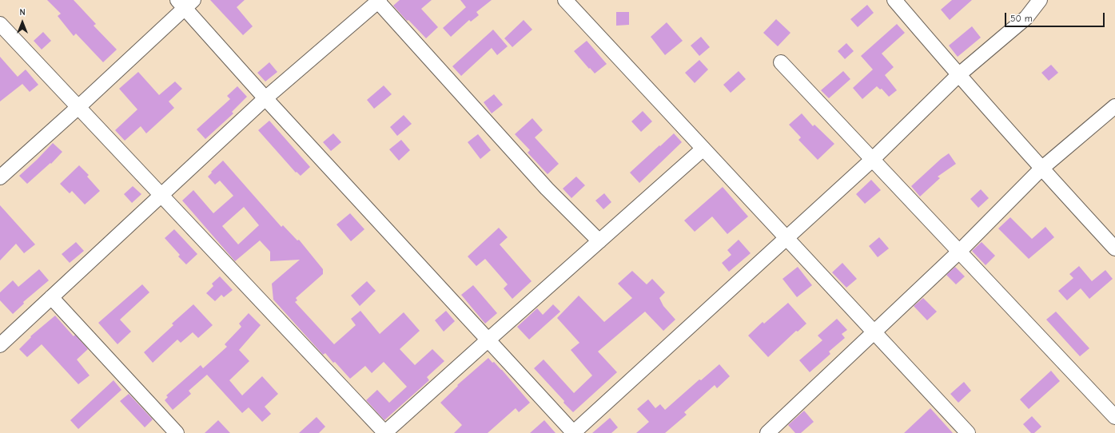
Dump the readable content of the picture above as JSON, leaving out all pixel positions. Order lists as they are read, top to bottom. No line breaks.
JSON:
{"scale_bar":"50 m","north":"top"}
